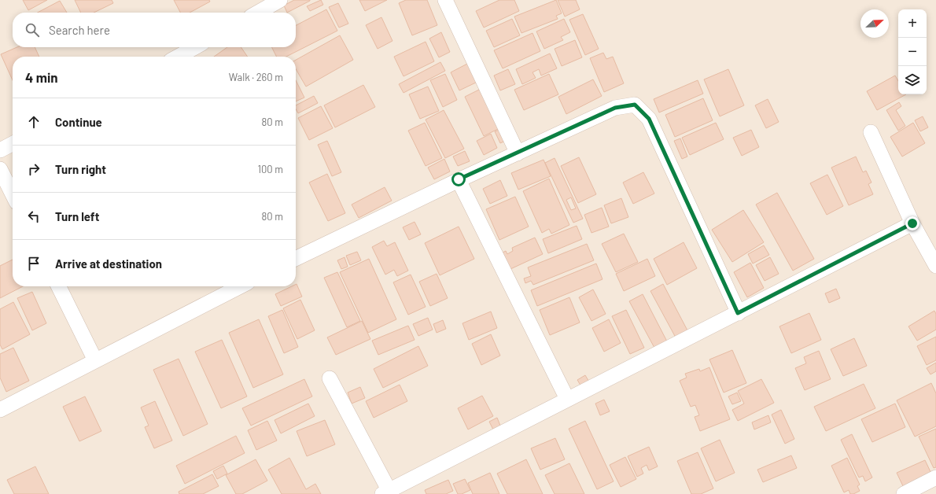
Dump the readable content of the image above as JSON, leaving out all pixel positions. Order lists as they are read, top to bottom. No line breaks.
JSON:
{"north":"top right","page":{"map_buttons":["+","−"],"search":"Search here","heading":["4 min","Walk · 260 m"],"list":[["Continue","80 m"],["Turn right","100 m"],["Turn left","80 m"],"Arrive at destination"]}}
